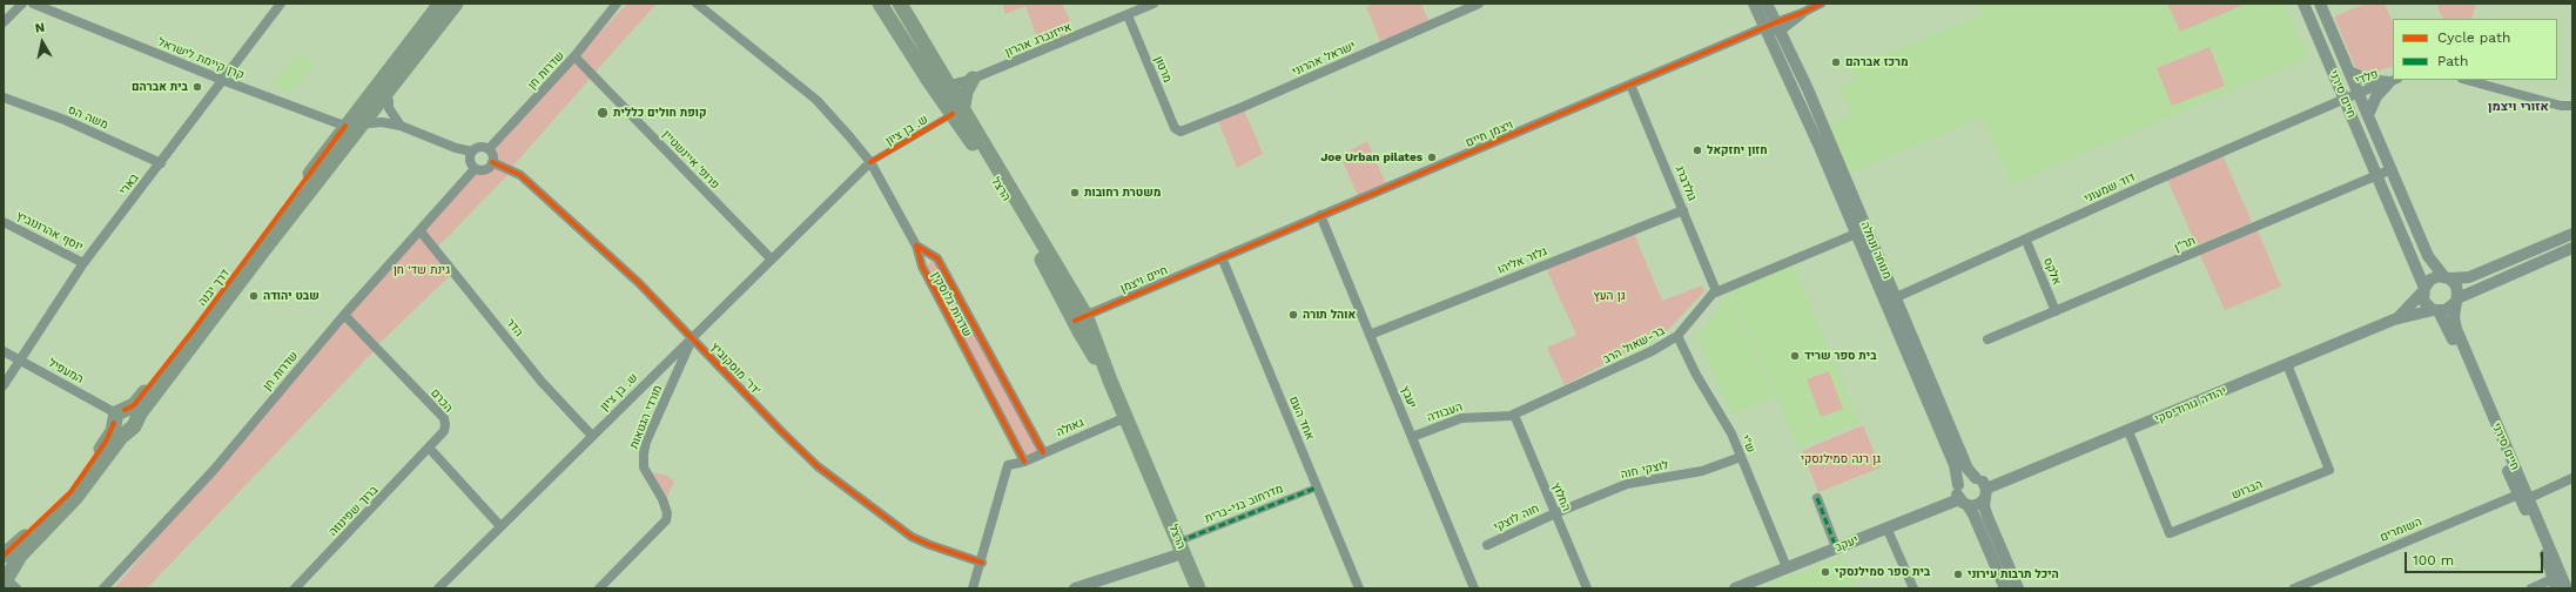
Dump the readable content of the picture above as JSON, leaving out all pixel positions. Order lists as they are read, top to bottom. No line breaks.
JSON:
{"streets":{"main road":["הרצל","דרך יבנה"],"street":["אייזנברג אהרון","קרן קיימת לישראל","ישראל אהרוני","מרטון","שדרות חן","פלדי","חיים סירני","משה הס","ש. בן ציון","ויצמן חיים","פרופ׳ איינשטיין","גולדברג","בארי","דוד שמעוני","יוסף אהרונוביץ","תר\"ן","מנוחה ונחלה","גלזר אליהו","אלקס","חיים ויצמן","שדרות גלוסקין","הדר","בר-שאול הרב","דר' מוסקוביץ'","המעפיל","יעבץ","הכרם","יהודה גורודיסקי","העבודה","מורדי הגטאות","אחד העם","גאולה","ש\"י","לוצקי חוה","הברוש","החלוץ","מדרחוב בני-ברית","ברוך שפינוזה","חוה לוצקי","השומרים","יעקב"]},"crossings":[["אייזנברג אהרון","מרטון"],["אייזנברג אהרון","הרצל"],["קרן קיימת לישראל","בארי"],["קרן קיימת לישראל","דרך יבנה"],["ישראל אהרוני","מרטון"],["שדרות חן","פרופ׳ איינשטיין"],["שדרות חן","הדר"],["שדרות חן","דר' מוסקוביץ'"],["שדרות חן","הכרם"],["פלדי","חיים סירני"],["פלדי","דוד שמעוני"],["חיים סירני","דוד שמעוני"],["חיים סירני","תר\"ן"],["חיים סירני","יהודה גורודיסקי"],["חיים סירני","השומרים"],["משה הס","בארי"],["ש. בן ציון","פרופ׳ איינשטיין"],["ש. בן ציון","הרצל"],["ש. בן ציון","שדרות גלוסקין"],["ש. בן ציון","הדר"],["ש. בן ציון","דר' מוסקוביץ'"],["ש. בן ציון","מורדי הגטאות"],["ויצמן חיים","גולדברג"],["ויצמן חיים","מנוחה ונחלה"],["ויצמן חיים","חיים ויצמן"],["ויצמן חיים","יעבץ"],["ויצמן חיים","אחד העם"],["גולדברג","גלזר אליהו"],["גולדברג","בר-שאול הרב"],["בארי","יוסף אהרונוביץ"],["בארי","המעפיל"],["דוד שמעוני","מנוחה ונחלה"],["דוד שמעוני","אלקס"],["הרצל","חיים ויצמן"],["הרצל","גאולה"],["הרצל","מדרחוב בני-ברית"],["תר\"ן","אלקס"],["מנוחה ונחלה","בר-שאול הרב"],["מנוחה ונחלה","יהודה גורודיסקי"],["מנוחה ונחלה","יעקב"],["גלזר אליהו","יעבץ"],["חיים ויצמן","אחד העם"],["דרך יבנה","המעפיל"],["שדרות גלוסקין","גאולה"],["בר-שאול הרב","העבודה"],["בר-שאול הרב","ש\"י"],["בר-שאול הרב","החלוץ"],["דר' מוסקוביץ'","מורדי הגטאות"],["יעבץ","העבודה"],["הכרם","ברוך שפינוזה"],["יהודה גורודיסקי","הברוש"],["יהודה גורודיסקי","יעקב"],["העבודה","החלוץ"],["אחד העם","מדרחוב בני-ברית"],["ש\"י","לוצקי חוה"],["ש\"י","יעקב"],["לוצקי חוה","החלוץ"],["לוצקי חוה","חוה לוצקי"],["החלוץ","חוה לוצקי"]],"districts":["אזורי ויצמן"],"parks":["גינת שד' חן","גן העץ","גן רנה סמילנסקי"],"places":["מרכז אברהם","בית אברהם","קופת חולים כללית","חזון יחזקאל","Joe Urban pilates","משטרת רחובות","שבט יהודה","אוהל תורה","בית ספר שריד","בית ספר סמילנסקי","היכל תרבות עירוני"],"legend":["Cycle path","Path"],"scale_bar":"100 m","north":"top"}
